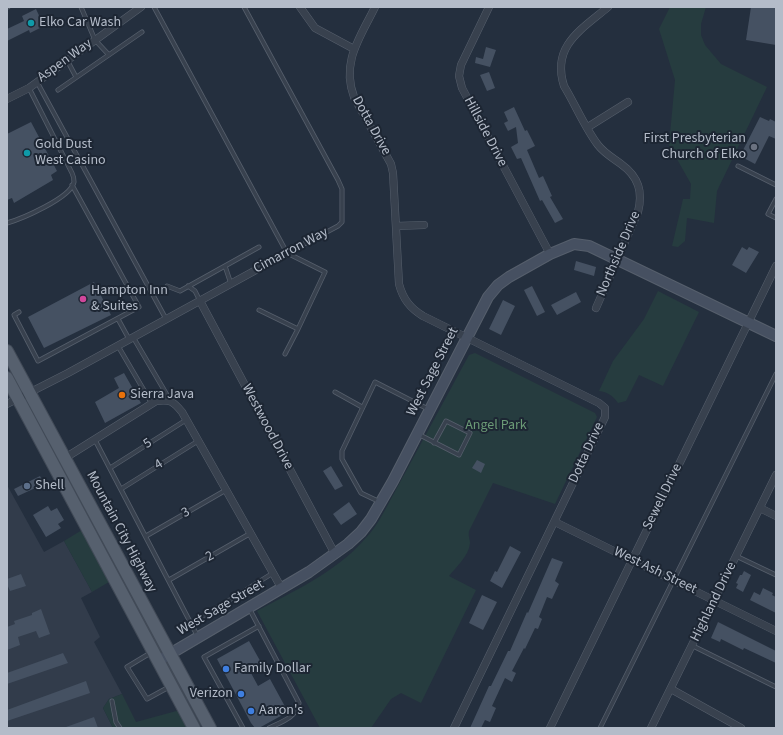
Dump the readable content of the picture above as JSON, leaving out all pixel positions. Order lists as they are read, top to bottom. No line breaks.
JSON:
{"streets":{"main road":["Mountain City Highway"],"street":["Aspen Way","Dotta Drive","Hillside Drive","Cimarron Way","Northside Drive","West Sage Street","Westwood Drive","Sewell Drive","West Ash Street","Highland Drive"],"lane":["5","4","3","2"]},"crossings":[["Dotta Drive","West Sage Street"],["Dotta Drive","West Ash Street"],["Hillside Drive","West Sage Street"],["Cimarron Way","Westwood Drive"],["Cimarron Way","Mountain City Highway"],["Northside Drive","West Sage Street"],["West Sage Street","Westwood Drive"],["West Sage Street","Sewell Drive"],["West Sage Street","Mountain City Highway"],["Sewell Drive","West Ash Street"],["West Ash Street","Highland Drive"]],"parks":["Angel Park"],"places":["Elko Car Wash","First Presbyterian Church of Elko","Gold Dust West Casino","Hampton Inn & Suites","Sierra Java","Shell","Family Dollar","Verizon","Aaron's"]}
